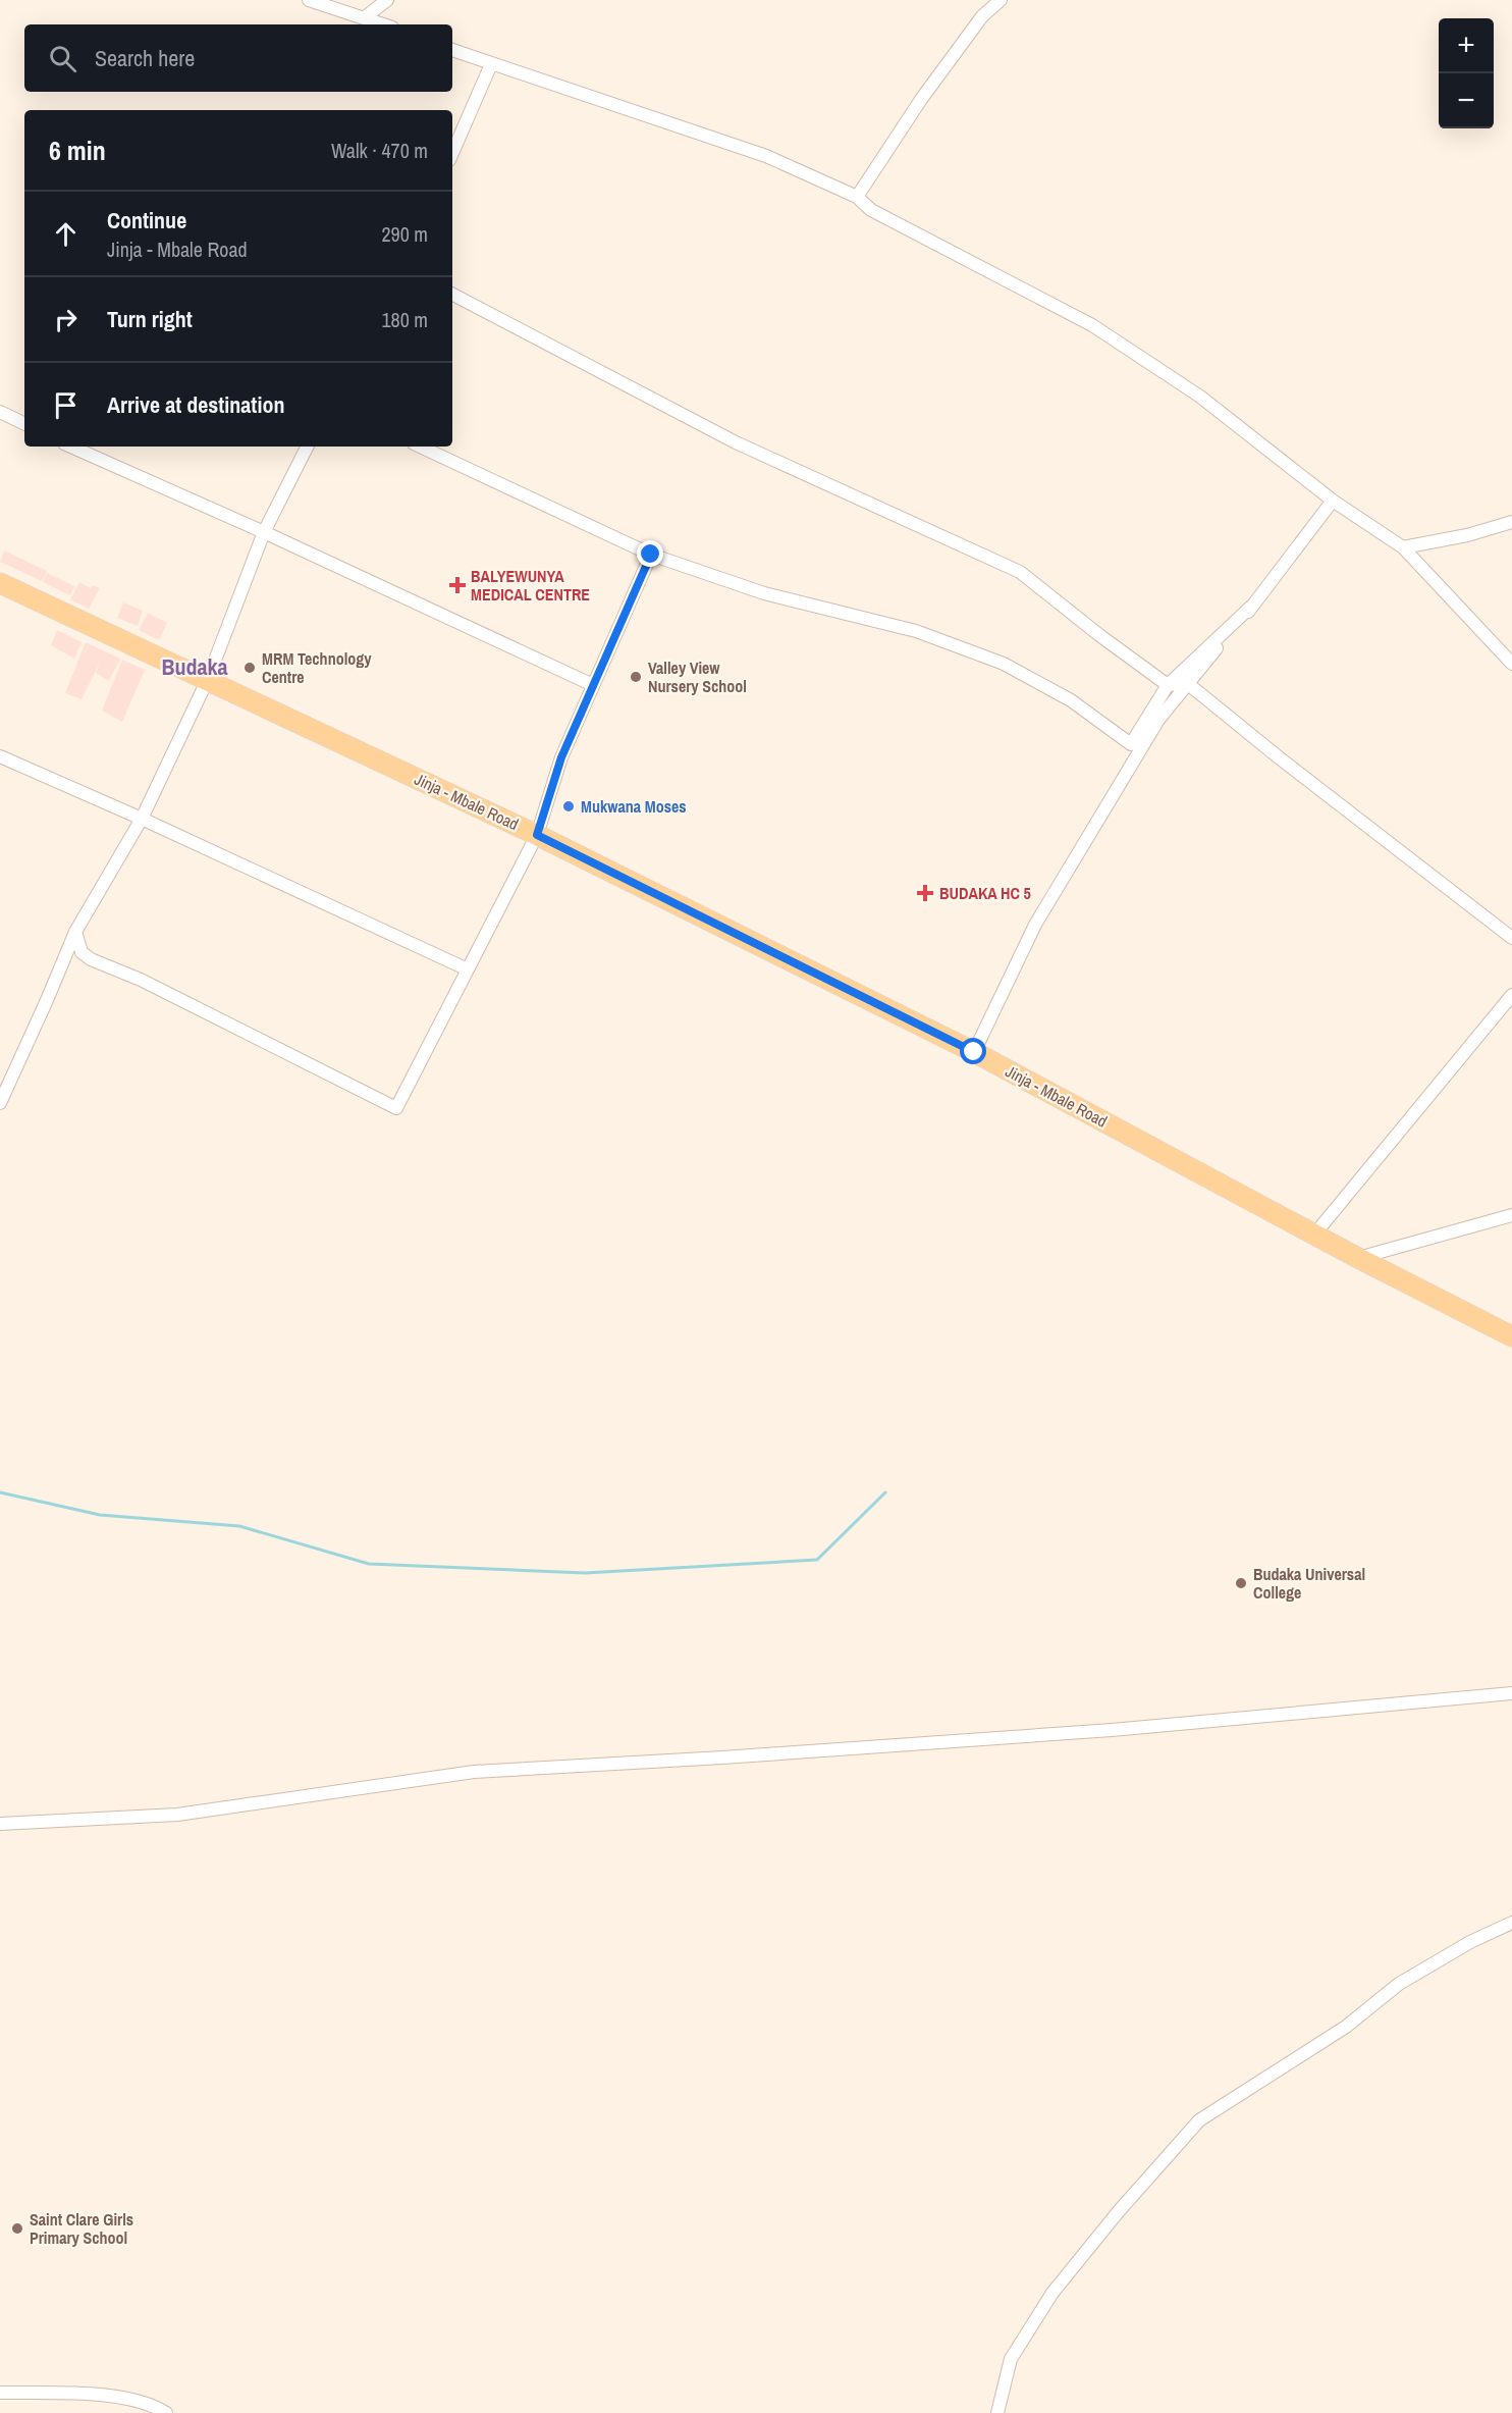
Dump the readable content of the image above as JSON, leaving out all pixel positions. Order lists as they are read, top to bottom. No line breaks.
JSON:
{"streets":{"main road":["Jinja - Mbale Road"]},"districts":["Budaka"],"places":{"health":["BALYEWUNYA MEDICAL CENTRE","BUDAKA HC 5"],"other":["MRM Technology Centre","Valley View Nursery School","Mukwana Moses","Budaka Universal College","Saint Clare Girls Primary School"]},"page":{"map_buttons":["+","−"],"search":"Search here","heading":["6 min","Walk · 470 m"],"list":[["Continue","Jinja - Mbale Road","290 m"],["Turn right","180 m"],"Arrive at destination"]}}
